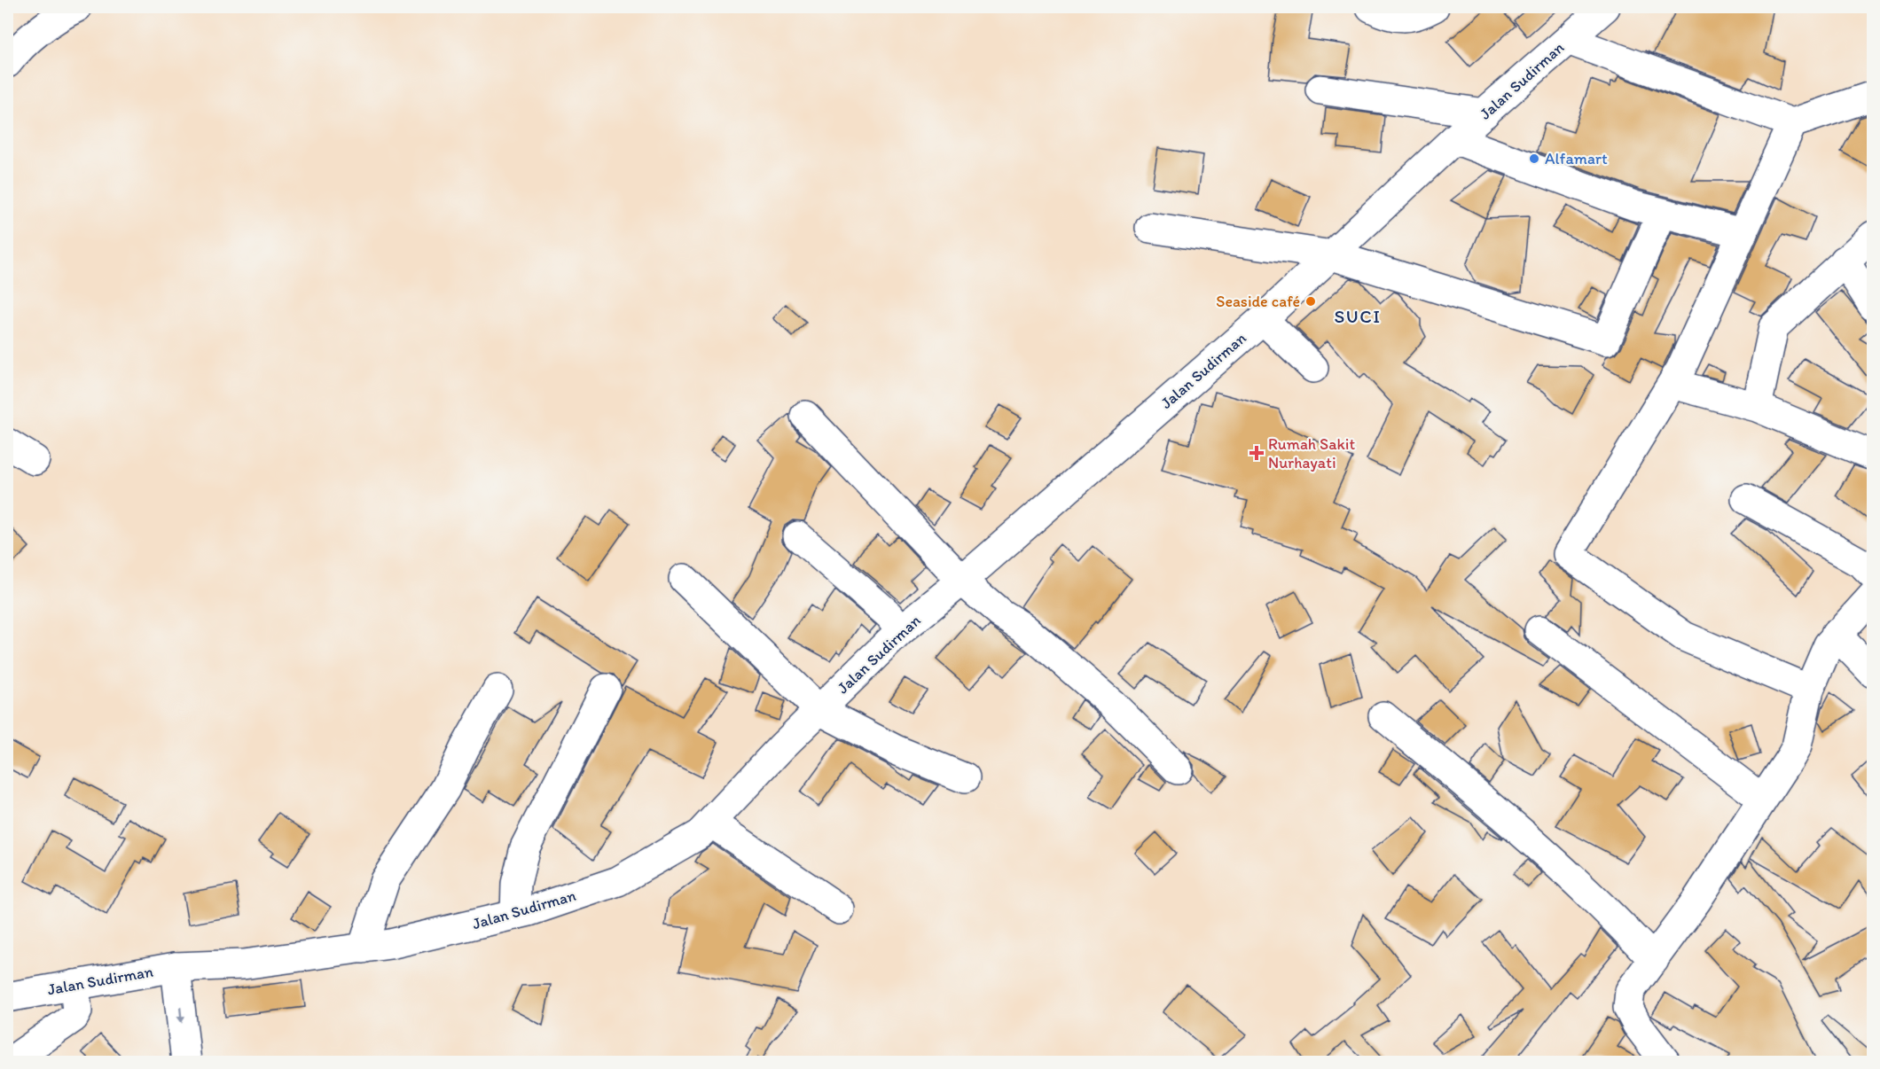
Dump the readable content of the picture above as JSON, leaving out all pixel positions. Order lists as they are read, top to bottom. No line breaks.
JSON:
{"streets":{"street":["Jalan Sudirman"]},"districts":["SUCI"],"places":{"other":["Alfamart","Seaside café"],"health":["Rumah Sakit Nurhayati"]}}
